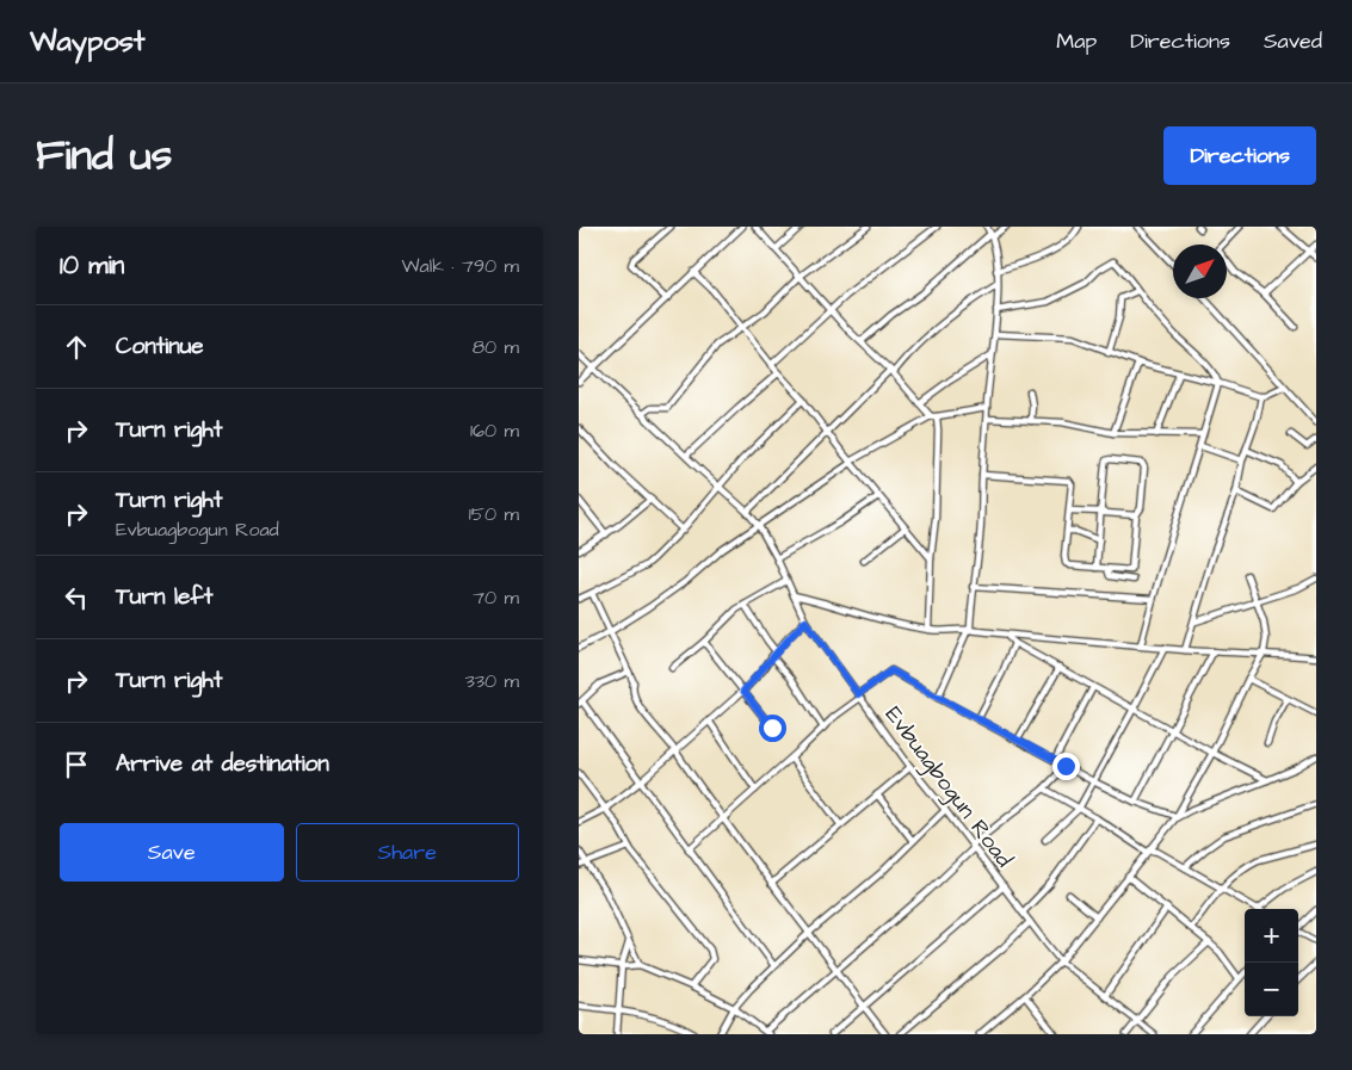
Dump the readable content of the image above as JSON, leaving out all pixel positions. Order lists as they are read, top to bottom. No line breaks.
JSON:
{"streets":{"street":["Evbuagbogun Road"]},"north":"top right","page":{"header":"Waypost","nav":["Map","Directions","Saved"],"title":"Find us","buttons":["Directions",["Save","Share"]],"heading":["10 min","Walk · 790 m"],"list":[["Continue","80 m"],["Turn right","160 m"],["Turn right","Evbuagbogun Road","150 m"],["Turn left","70 m"],["Turn right","330 m"],"Arrive at destination"],"map_buttons":["+","−"]}}
